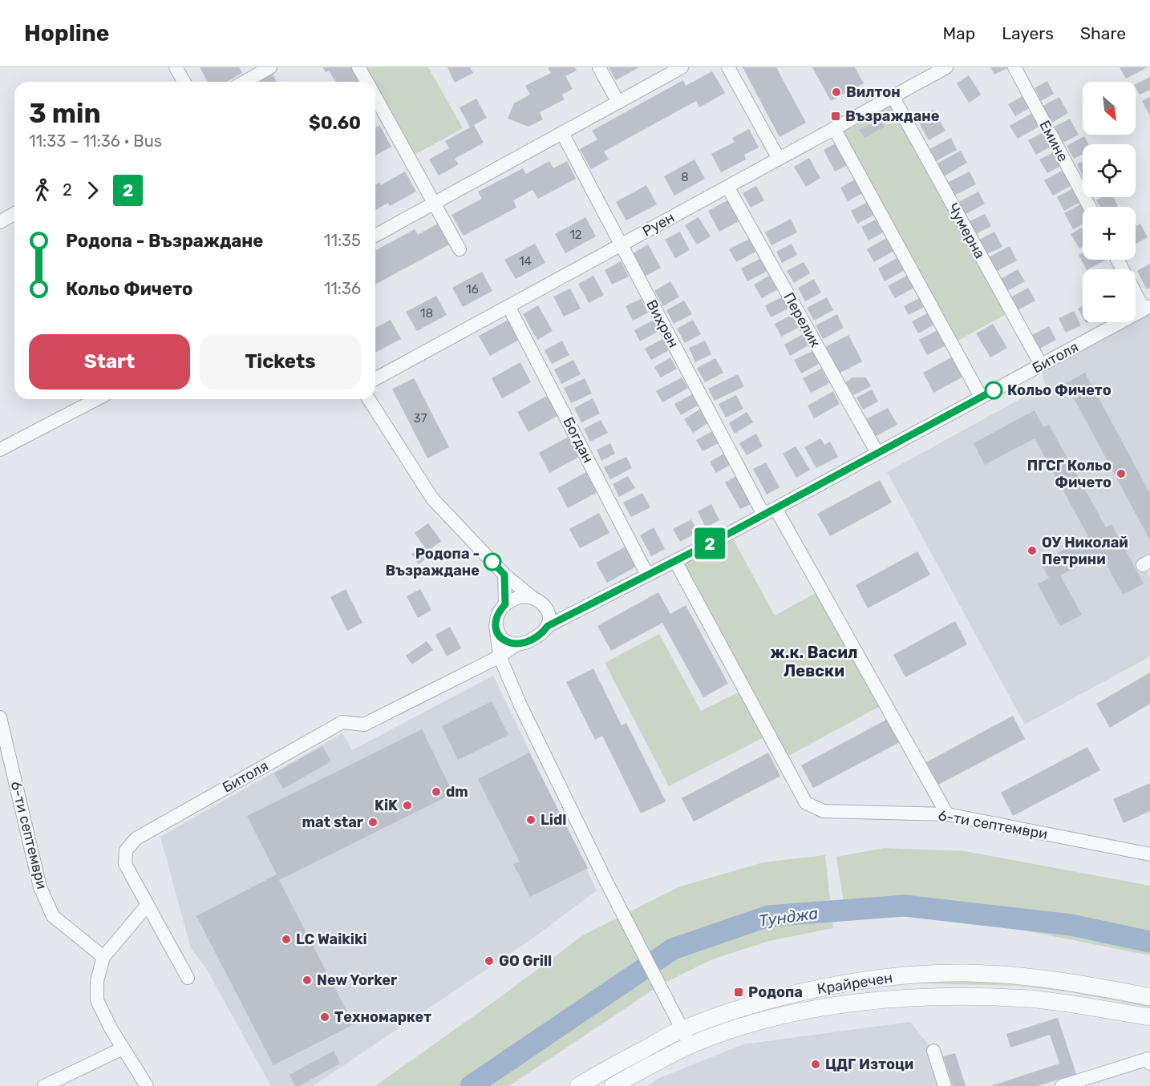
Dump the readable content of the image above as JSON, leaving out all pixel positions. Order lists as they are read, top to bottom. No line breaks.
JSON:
{"streets":{"street":["Емине","Руен","Чумерна","Перелик","Вихрен","Битоля","Богдан","6-ти септември","Крайречен"]},"crossings":[["Руен","Чумерна"],["Руен","Перелик"],["Руен","Вихрен"],["Руен","Богдан"],["Чумерна","Битоля"],["Перелик","Битоля"],["Вихрен","Битоля"],["Вихрен","6-ти септември"],["Битоля","Богдан"],["Битоля","6-ти септември"]],"districts":["ж.к. Васил Левски"],"water":["Тунджа"],"places":{"other":["Вилтон","Кольо Фичето","ПГСГ Кольо Фичето","ОУ Николай Петрини","Родопа - Възраждане","dm","KiK","Lidl","mat star","LC Waikiki","GO Grill","New Yorker","Техномаркет","ЦДГ Изтоци"],"transit":["Възраждане","Родопа"]},"lines":["bus line 2"],"house_numbers":["8","12","14","16","18","37"],"north":"bottom right","page":{"header":"Hopline","nav":["Map","Layers","Share"],"on_map":"2","map_buttons":["+","−"],"heading":["3 min","11:33 – 11:36 · Bus","$0.60"],"legs":["2","2"],"list":[{"name":"Родопа - Възраждане","value":"11:35"},{"name":"Кольо Фичето","value":"11:36"}],"buttons":["Start","Tickets"]}}
